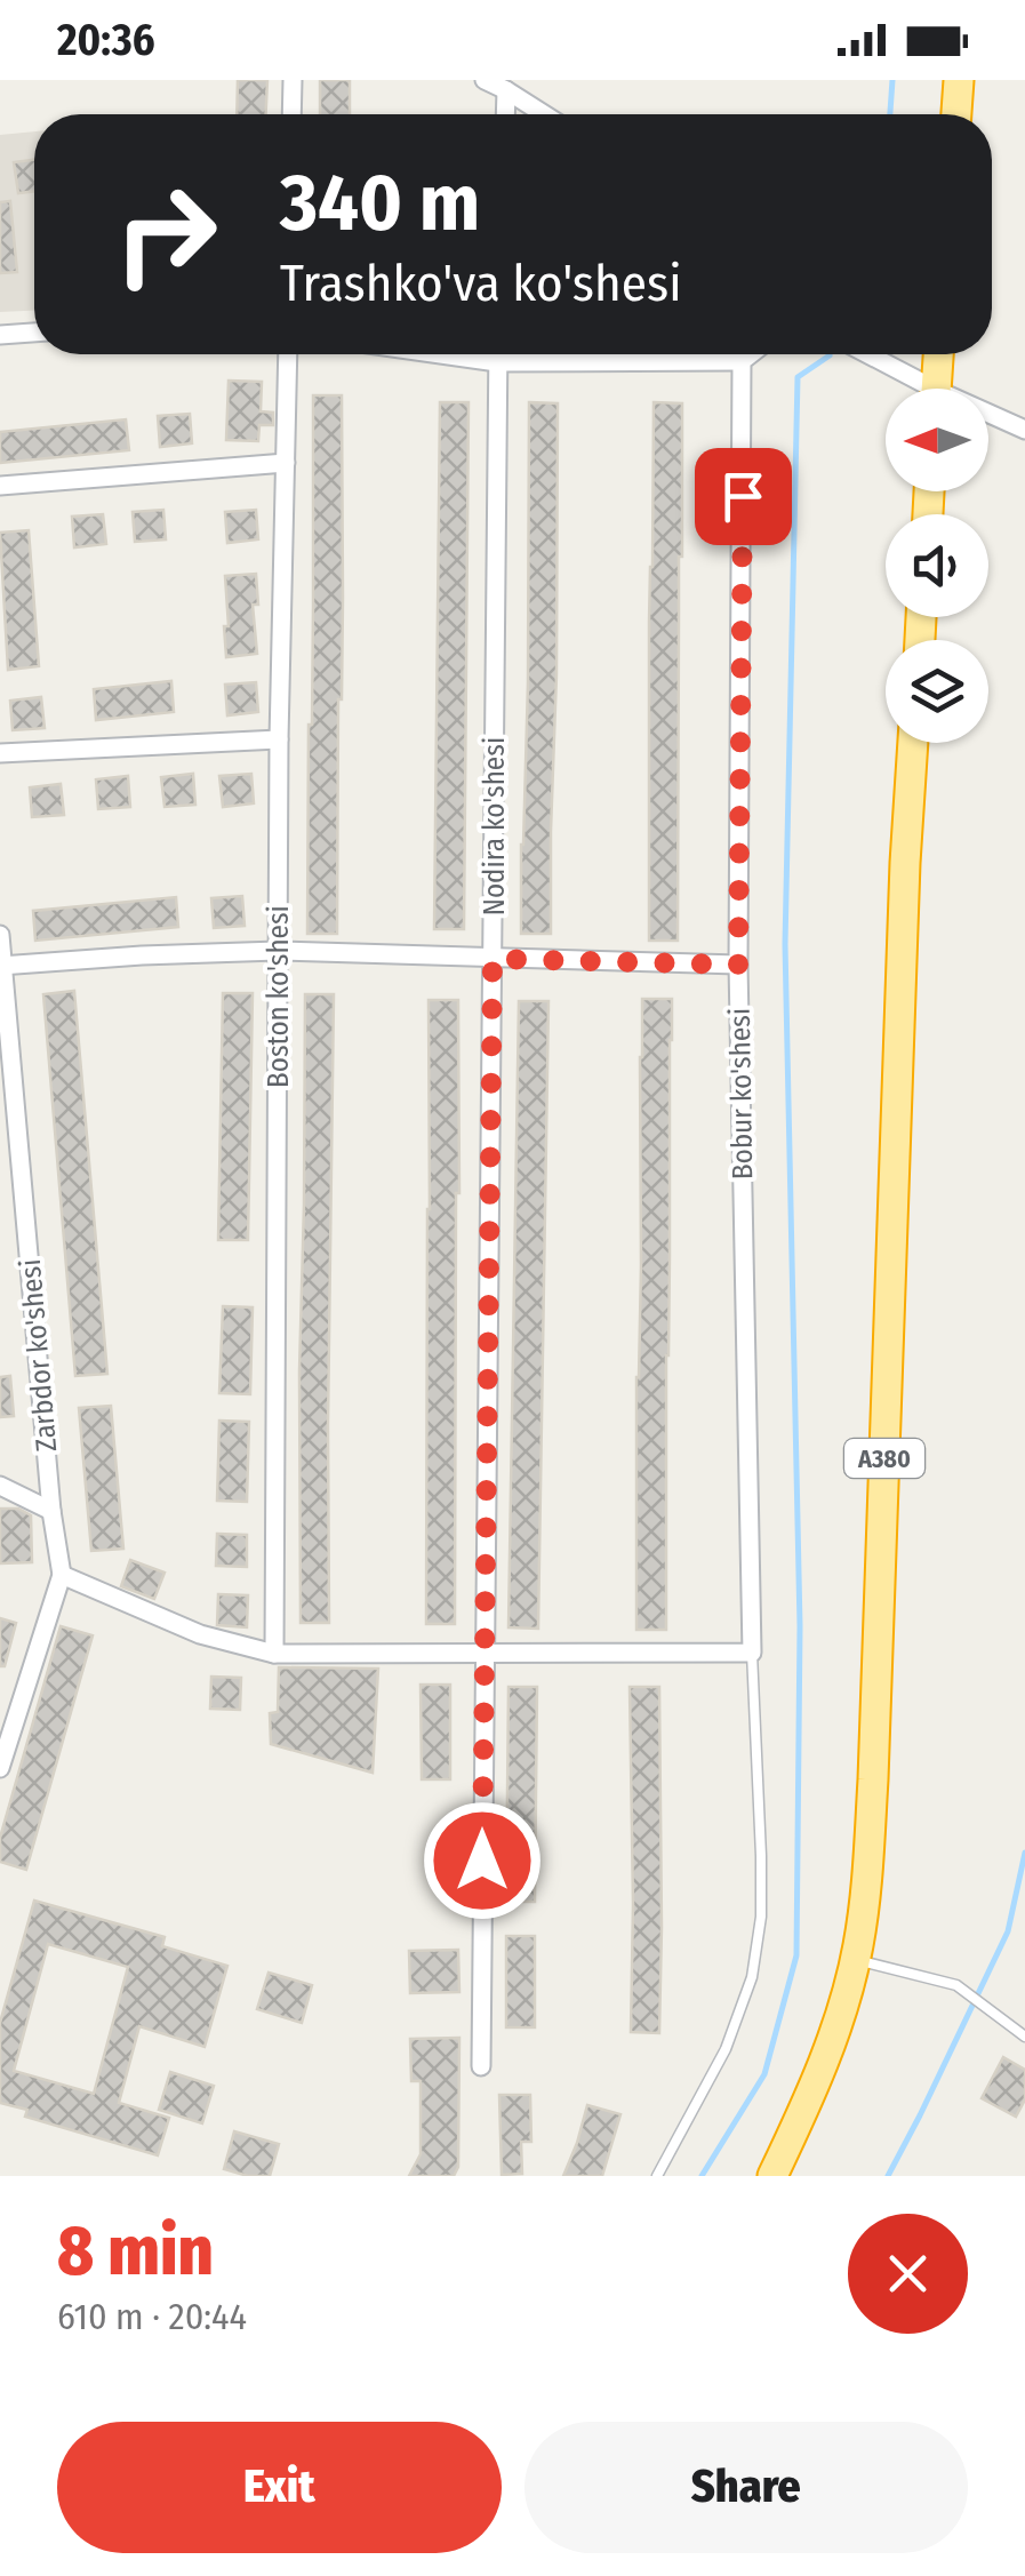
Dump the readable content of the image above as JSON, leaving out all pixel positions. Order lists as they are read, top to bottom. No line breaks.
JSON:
{"streets":{"highway":["A380"],"street":["Nodira ko'shesi","Boston ko'shesi","Bobur ko'shesi","Zarbdor ko'shesi"]},"north":"left","page":{"status":"20:36","turn":["340 m","Trashko'va ko'shesi"],"heading":["8 min","610 m · 20:44"],"buttons":["Exit","Share"]}}
